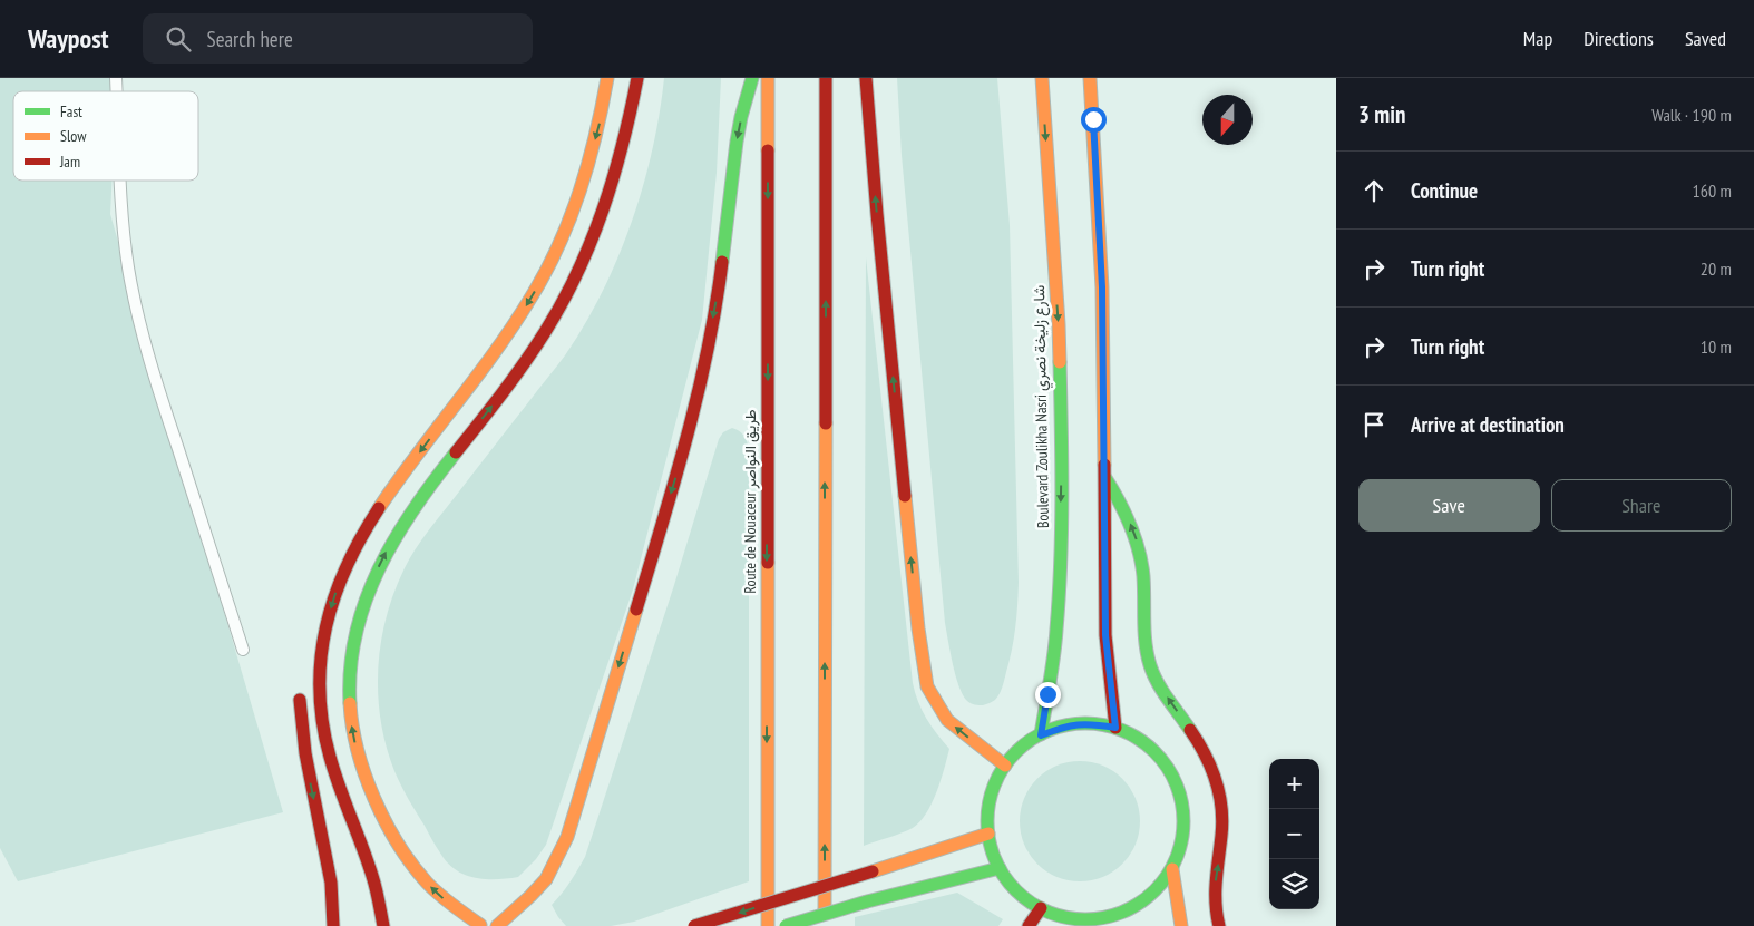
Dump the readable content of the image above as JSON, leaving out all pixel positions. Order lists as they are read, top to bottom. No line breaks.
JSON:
{"streets":{"main road":["Boulevard Zoulikha Nasri شارع زليخة نصري","Route de Nouaceur طريق النواصر"]},"legend":["Fast","Slow","Jam"],"north":"bottom","page":{"header":"Waypost","search":"Search here","nav":["Map","Directions","Saved"],"heading":["3 min","Walk · 190 m"],"list":[["Continue","160 m"],["Turn right","20 m"],["Turn right","10 m"],"Arrive at destination"],"buttons":["Save","Share"],"map_buttons":["+","−"]}}
